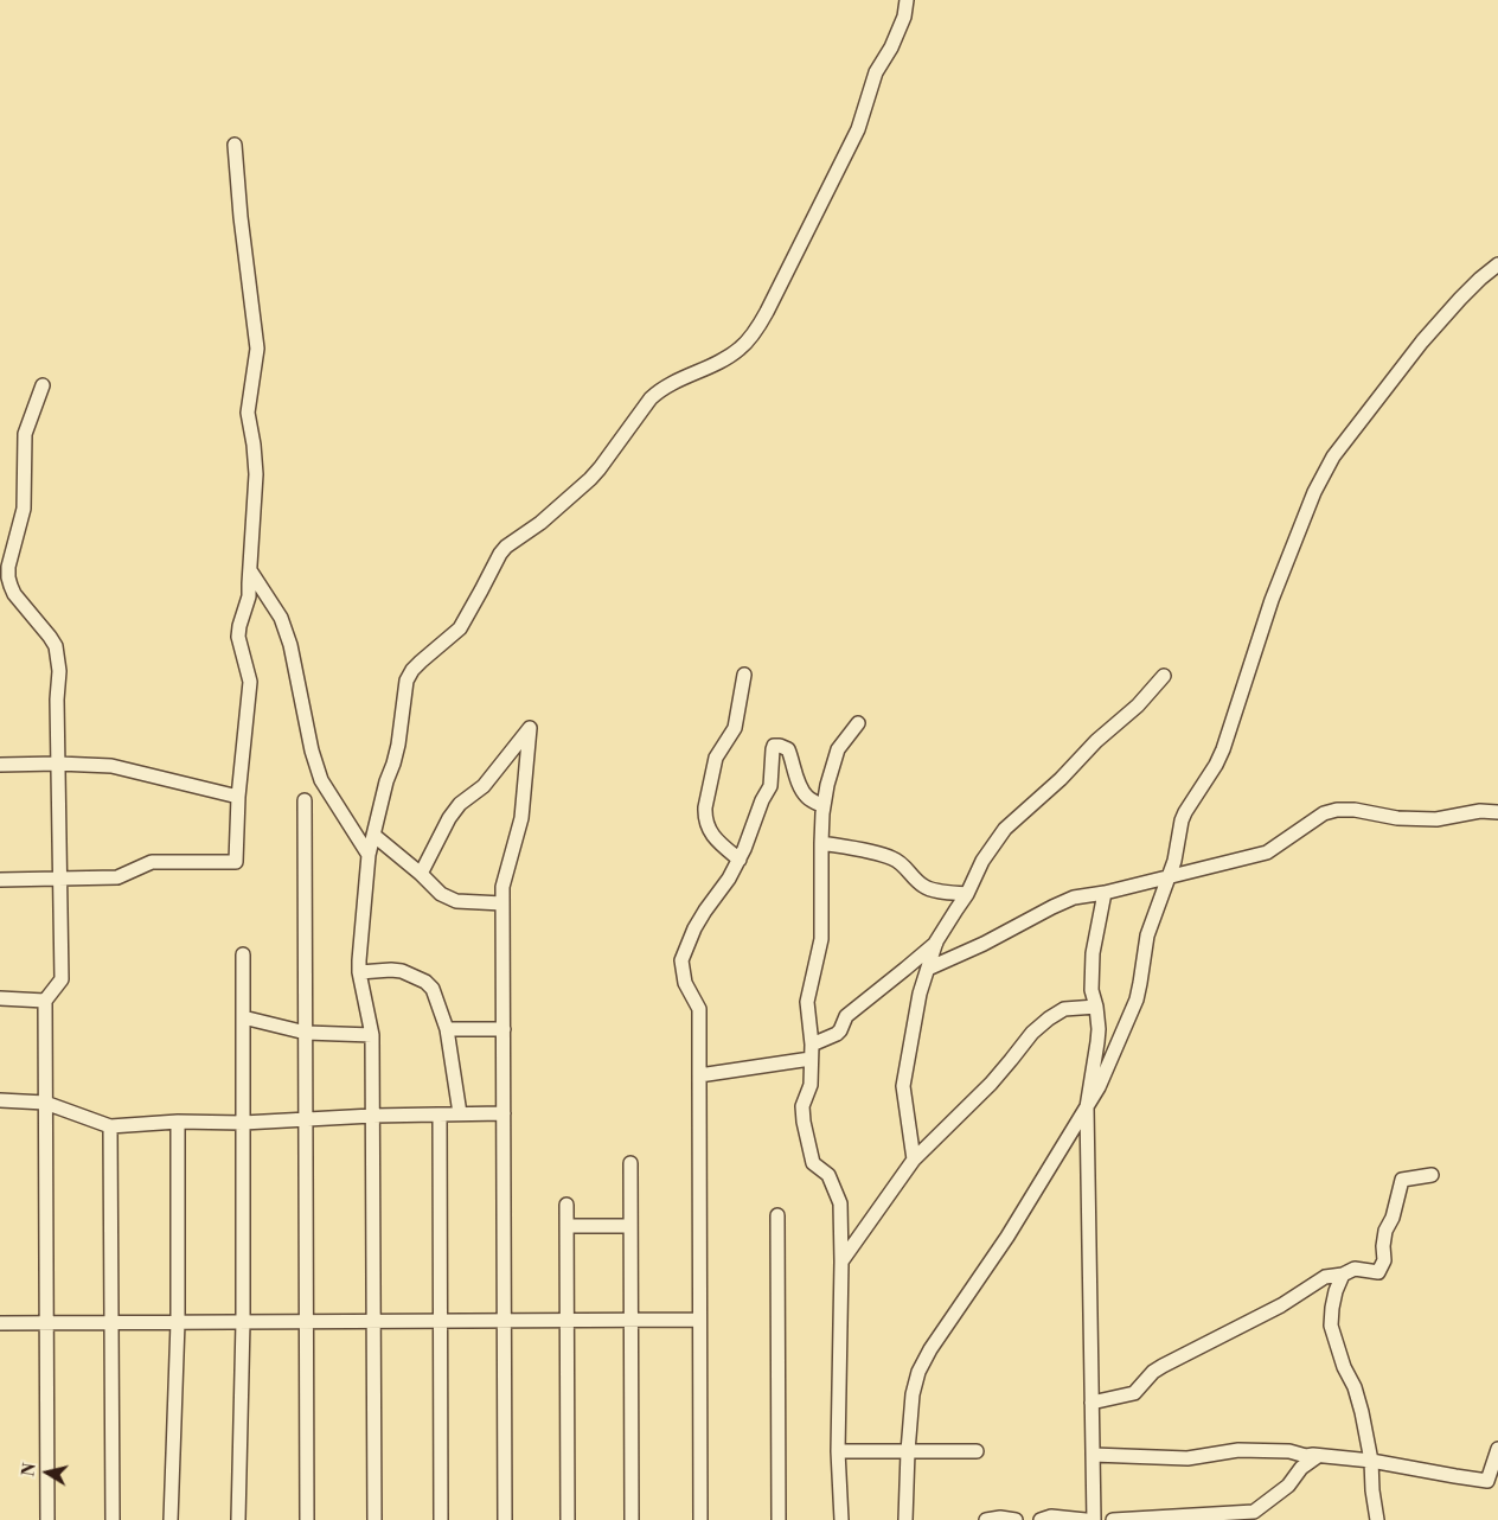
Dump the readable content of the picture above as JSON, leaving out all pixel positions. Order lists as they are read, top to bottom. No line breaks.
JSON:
{"north":"left"}
